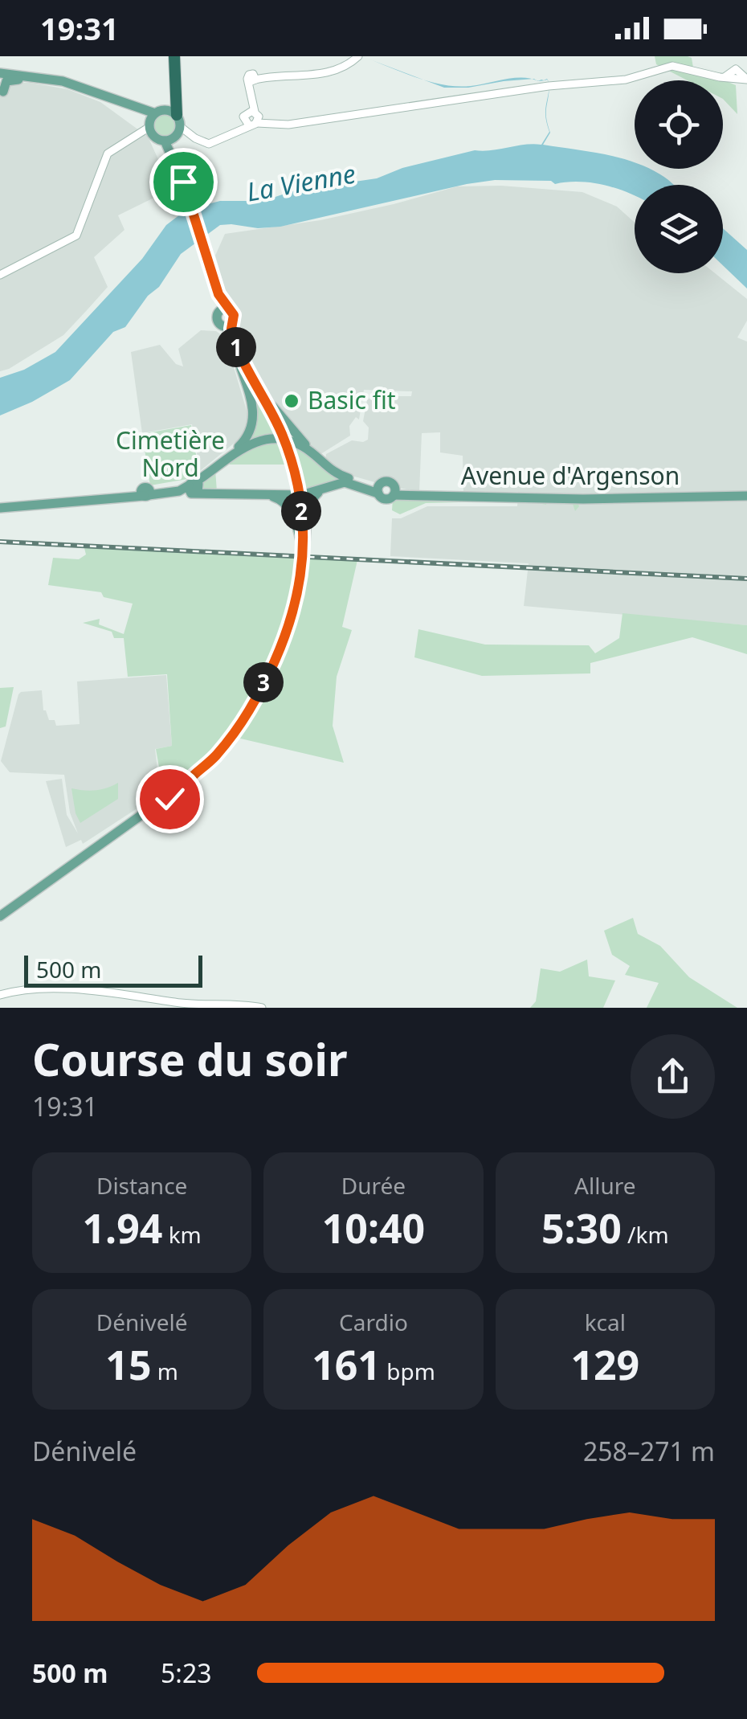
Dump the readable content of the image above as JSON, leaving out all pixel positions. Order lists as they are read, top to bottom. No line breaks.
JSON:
{"streets":{"main road":["Avenue d'Argenson"]},"water":["La Vienne"],"parks":["Cimetière Nord"],"places":["Basic fit"],"scale_bar":"500 m","page":{"status":"19:31","pins":["1","2","3"],"scale":"500 m","heading":["Course du soir","19:31"],"stats":[["Distance","1.94 km"],["Durée","10:40"],["Allure","5:30 /km"],["Dénivelé","15 m"],["Cardio","161 bpm"],["kcal","129"]],"chart":["Dénivelé","258–271 m"],"list":[{"name":"500 m","note":"5:23"}]}}
